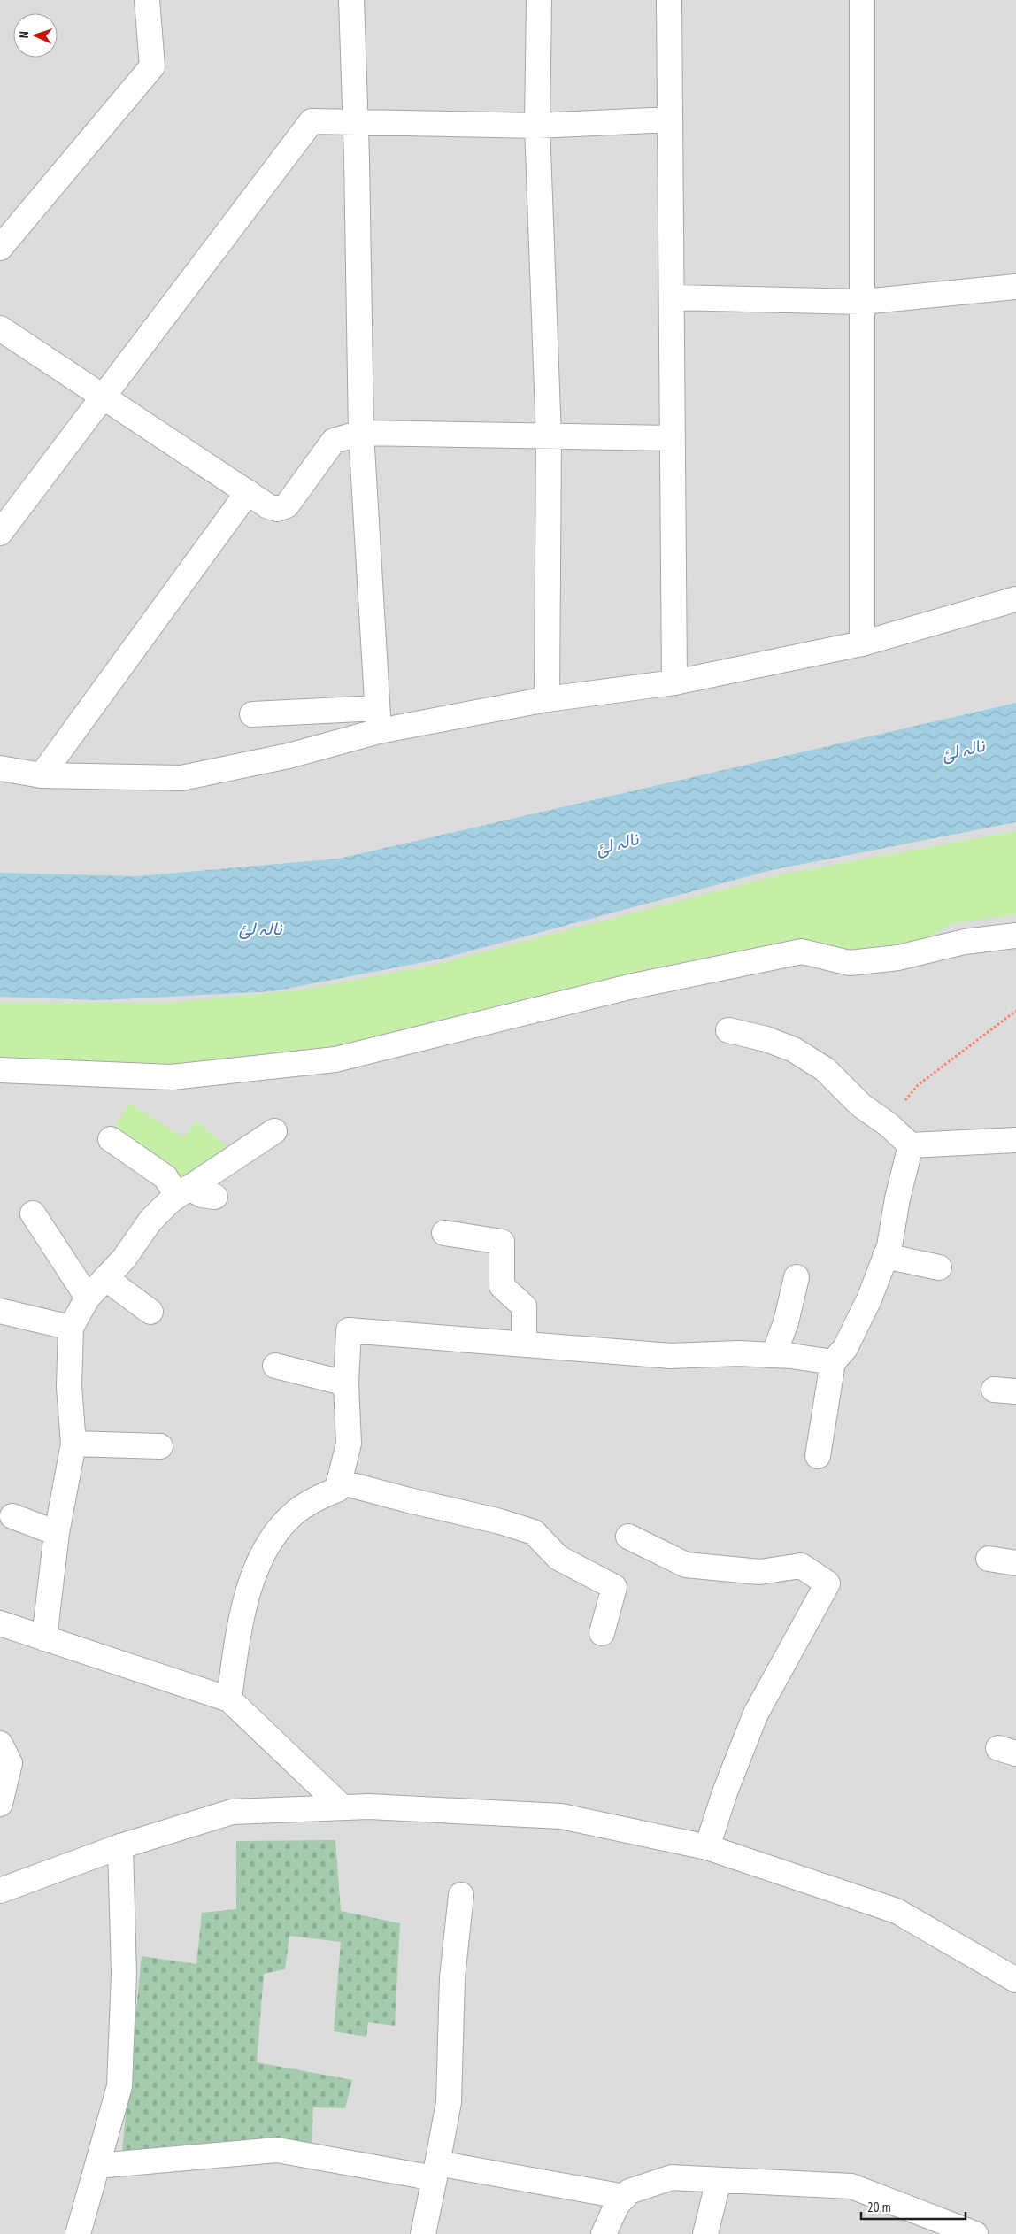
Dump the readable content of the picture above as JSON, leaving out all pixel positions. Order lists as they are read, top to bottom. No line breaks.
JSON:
{"water":["نالہ لئ"],"scale_bar":"20 m","north":"left"}
